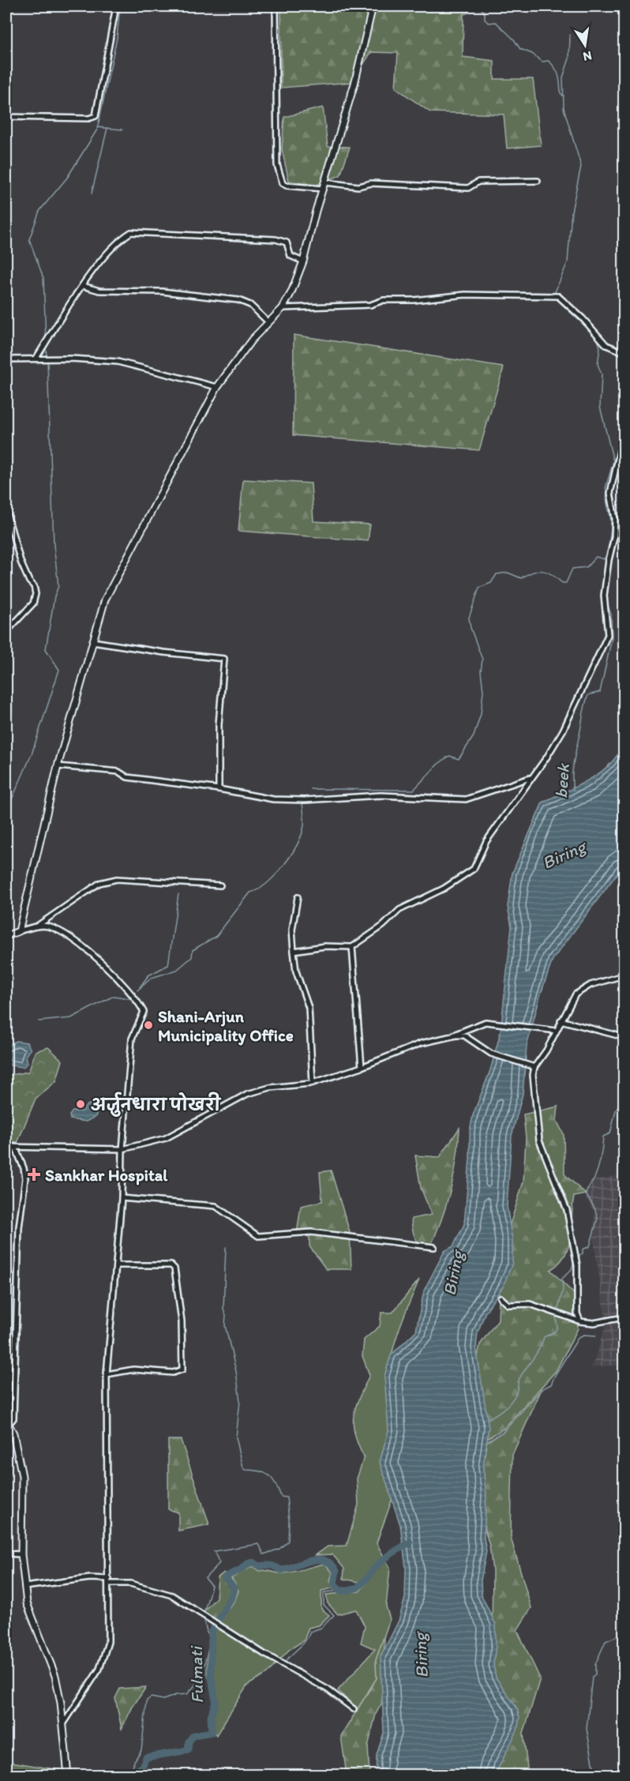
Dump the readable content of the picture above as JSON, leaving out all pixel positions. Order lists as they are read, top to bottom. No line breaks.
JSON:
{"water":["beek","Biring","Fulmati"],"places":{"other":["Shani-Arjun Municipality Office","अर्जुनधारा पोखरी"],"health":["Sankhar Hospital"]},"north":"bottom"}
